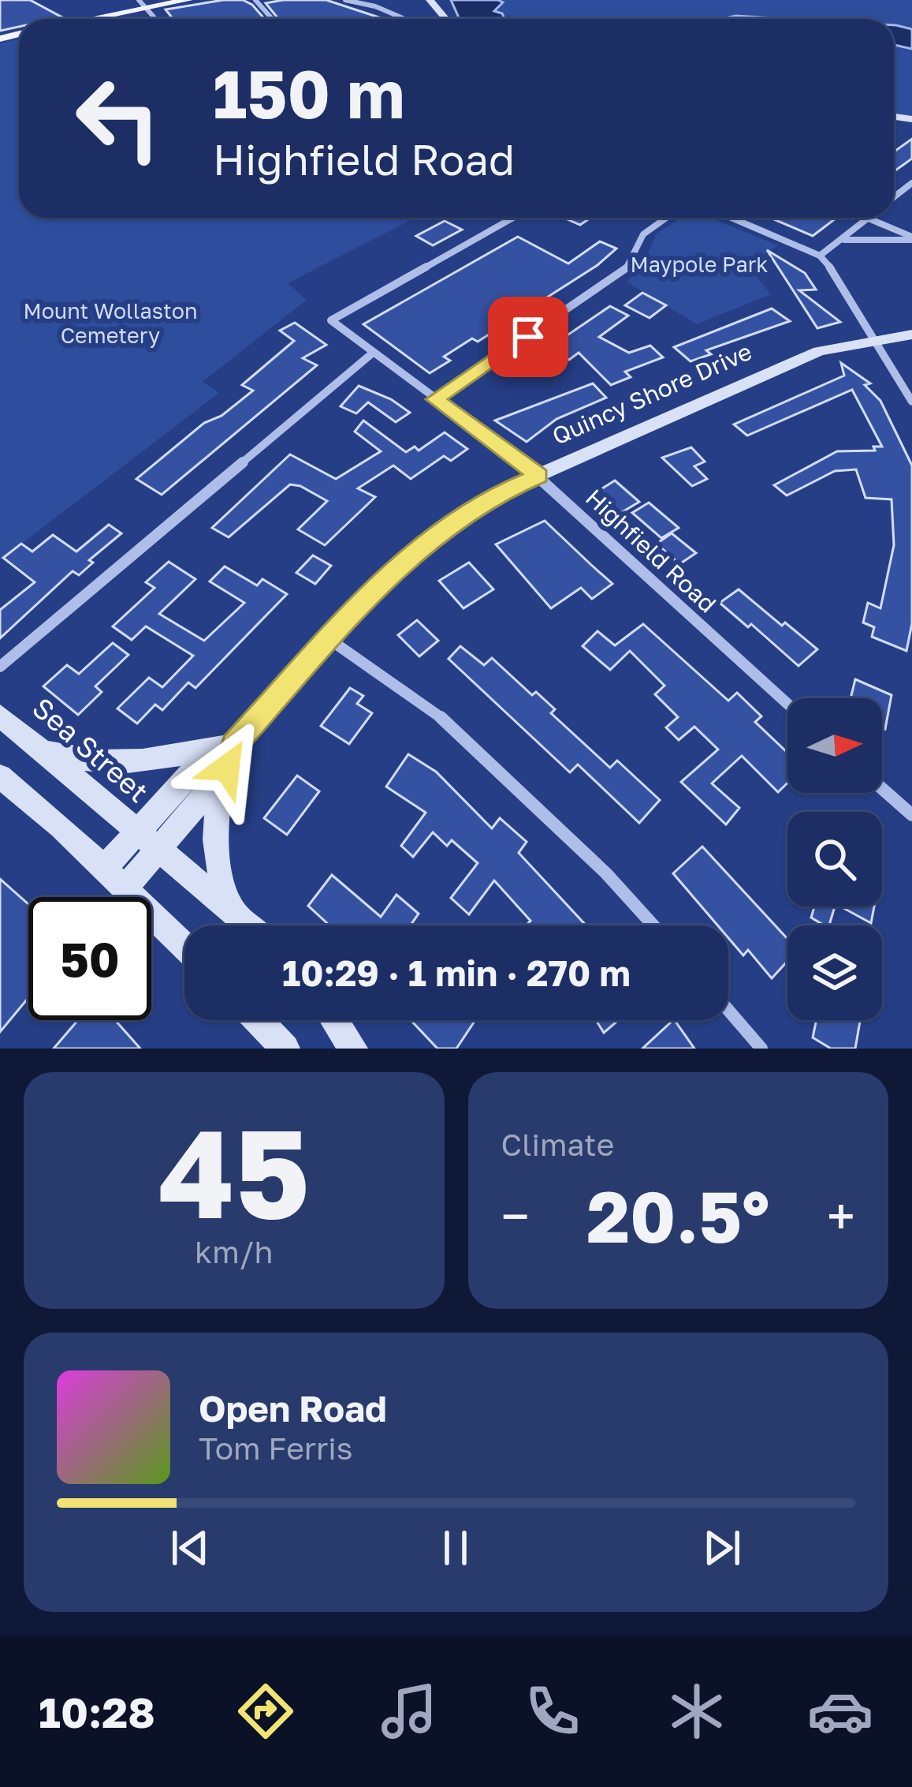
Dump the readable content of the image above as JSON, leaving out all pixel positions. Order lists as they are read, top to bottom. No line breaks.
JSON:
{"streets":{"main road":["Quincy Shore Drive","Sea Street"],"street":["Highfield Road"]},"crossings":[["Quincy Shore Drive","Highfield Road"],["Quincy Shore Drive","Sea Street"]],"parks":["Maypole Park","Mount Wollaston Cemetery"],"north":"right","page":{"turn":["150 m","Highfield Road"],"limit":"50","trip":"10:29 · 1 min · 270 m","tile":[["45","km/h"],"Climate"],"heat":["−","20.5°","+"],"song":["Open Road","Tom Ferris"],"tabs":"10:28"}}
